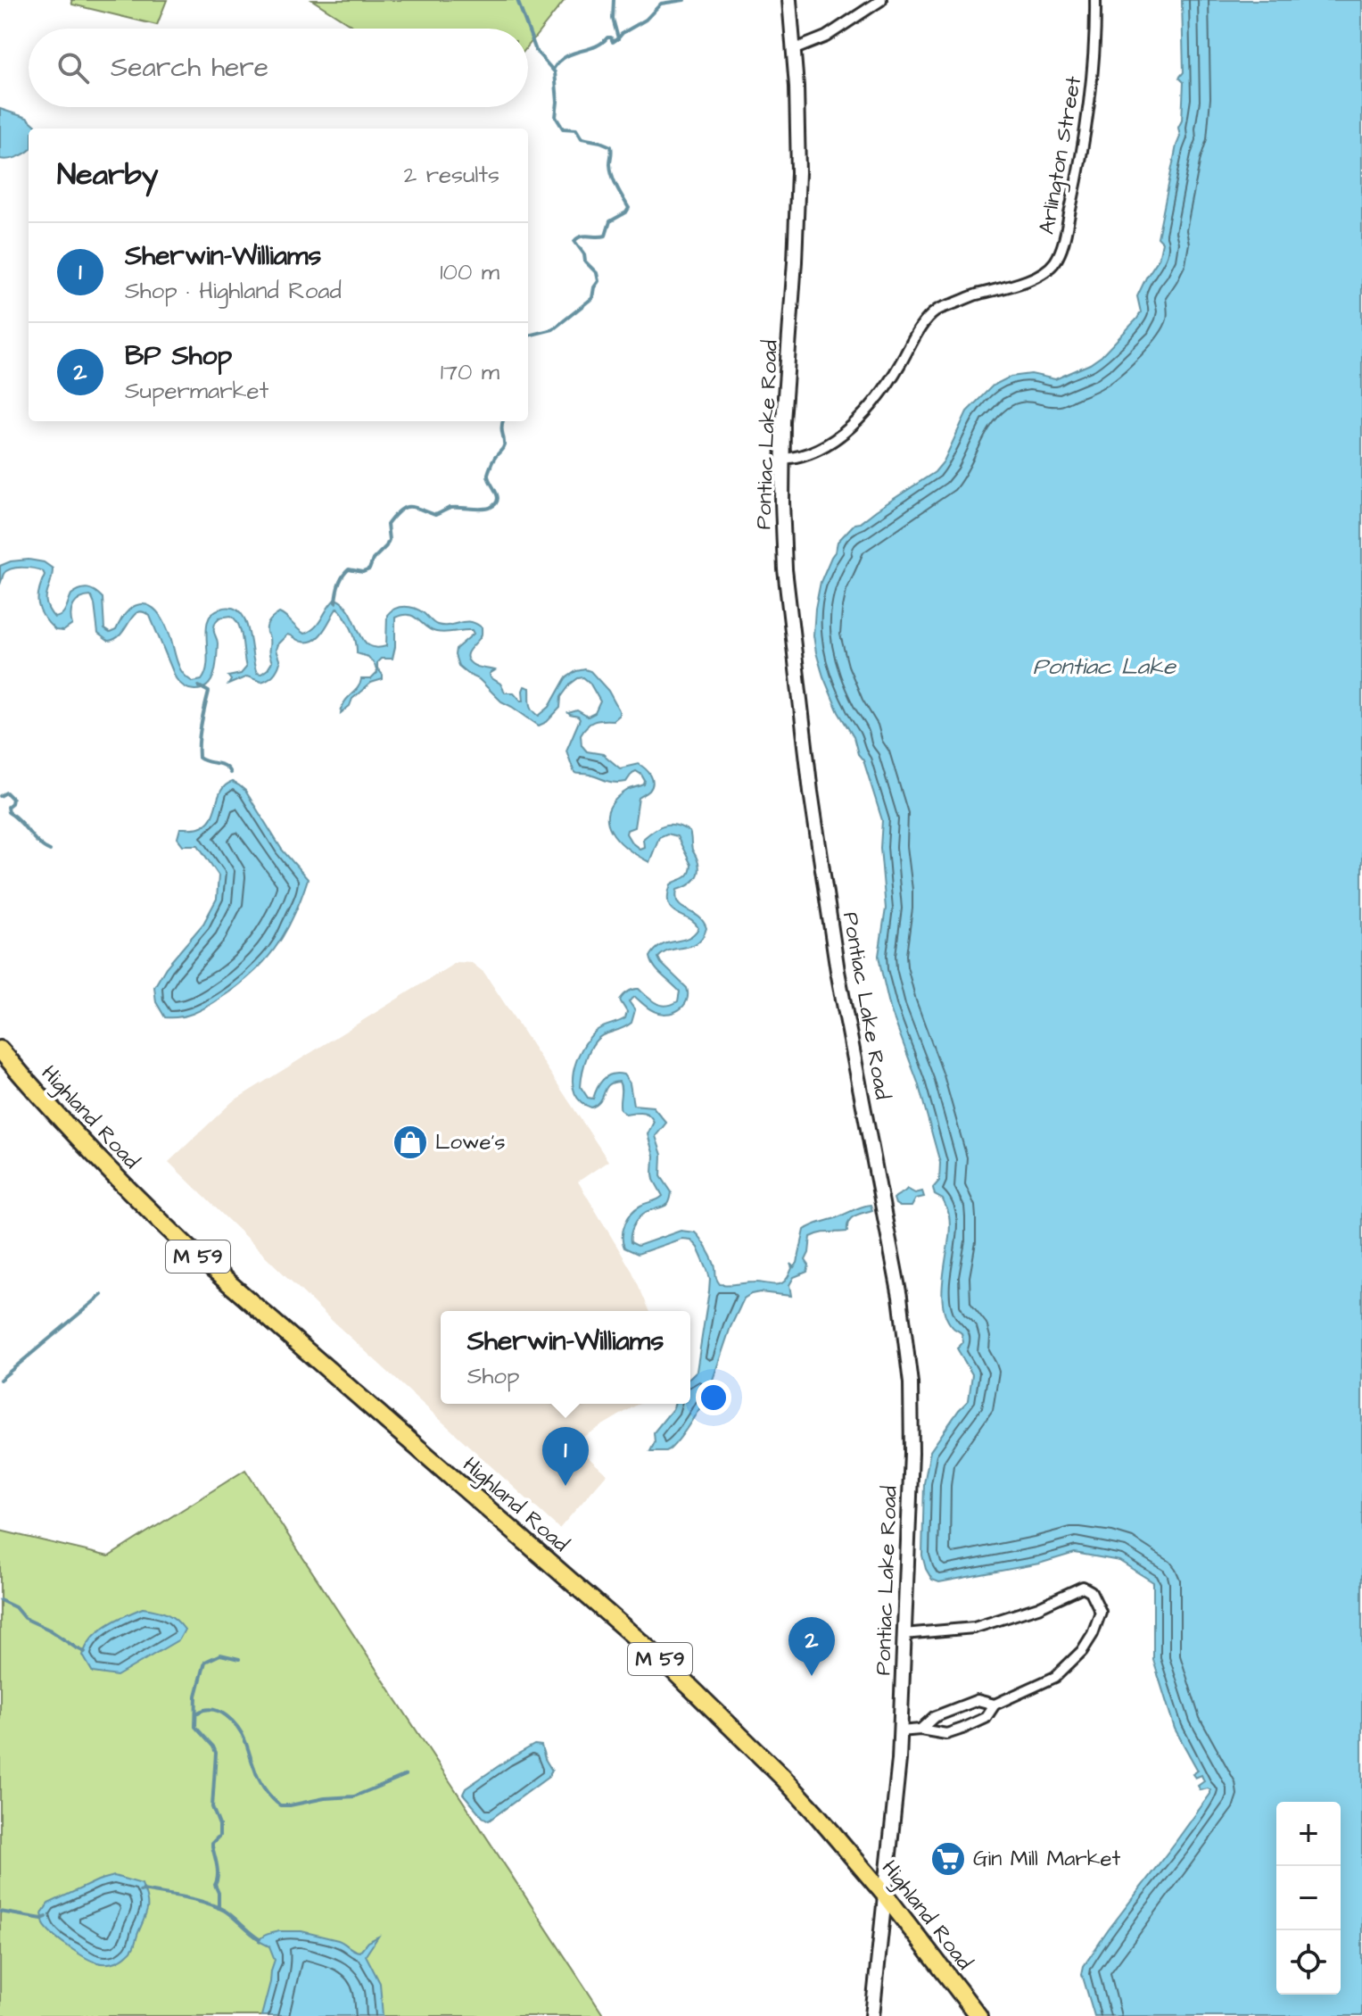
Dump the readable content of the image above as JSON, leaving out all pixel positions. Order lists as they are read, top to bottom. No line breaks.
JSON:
{"streets":{"highway":["Highland Road","M 59"],"street":["Arlington Street","Pontiac Lake Road"]},"crossings":[["Arlington Street","Pontiac Lake Road"],["Pontiac Lake Road","Highland Road"]],"water":["Pontiac Lake"],"places":{"shop":["Lowe's"],"supermarket":["Gin Mill Market"]},"page":{"search":"Search here","heading":["Nearby","2 results"],"list":[{"mark":"1","name":"Sherwin-Williams","note":"Shop · Highland Road","value":"100 m"},{"mark":"2","name":"BP Shop","note":"Supermarket","value":"170 m"}],"popup":["Sherwin-Williams","Shop"],"pins":["1","2"],"map_buttons":["+","−"]}}
